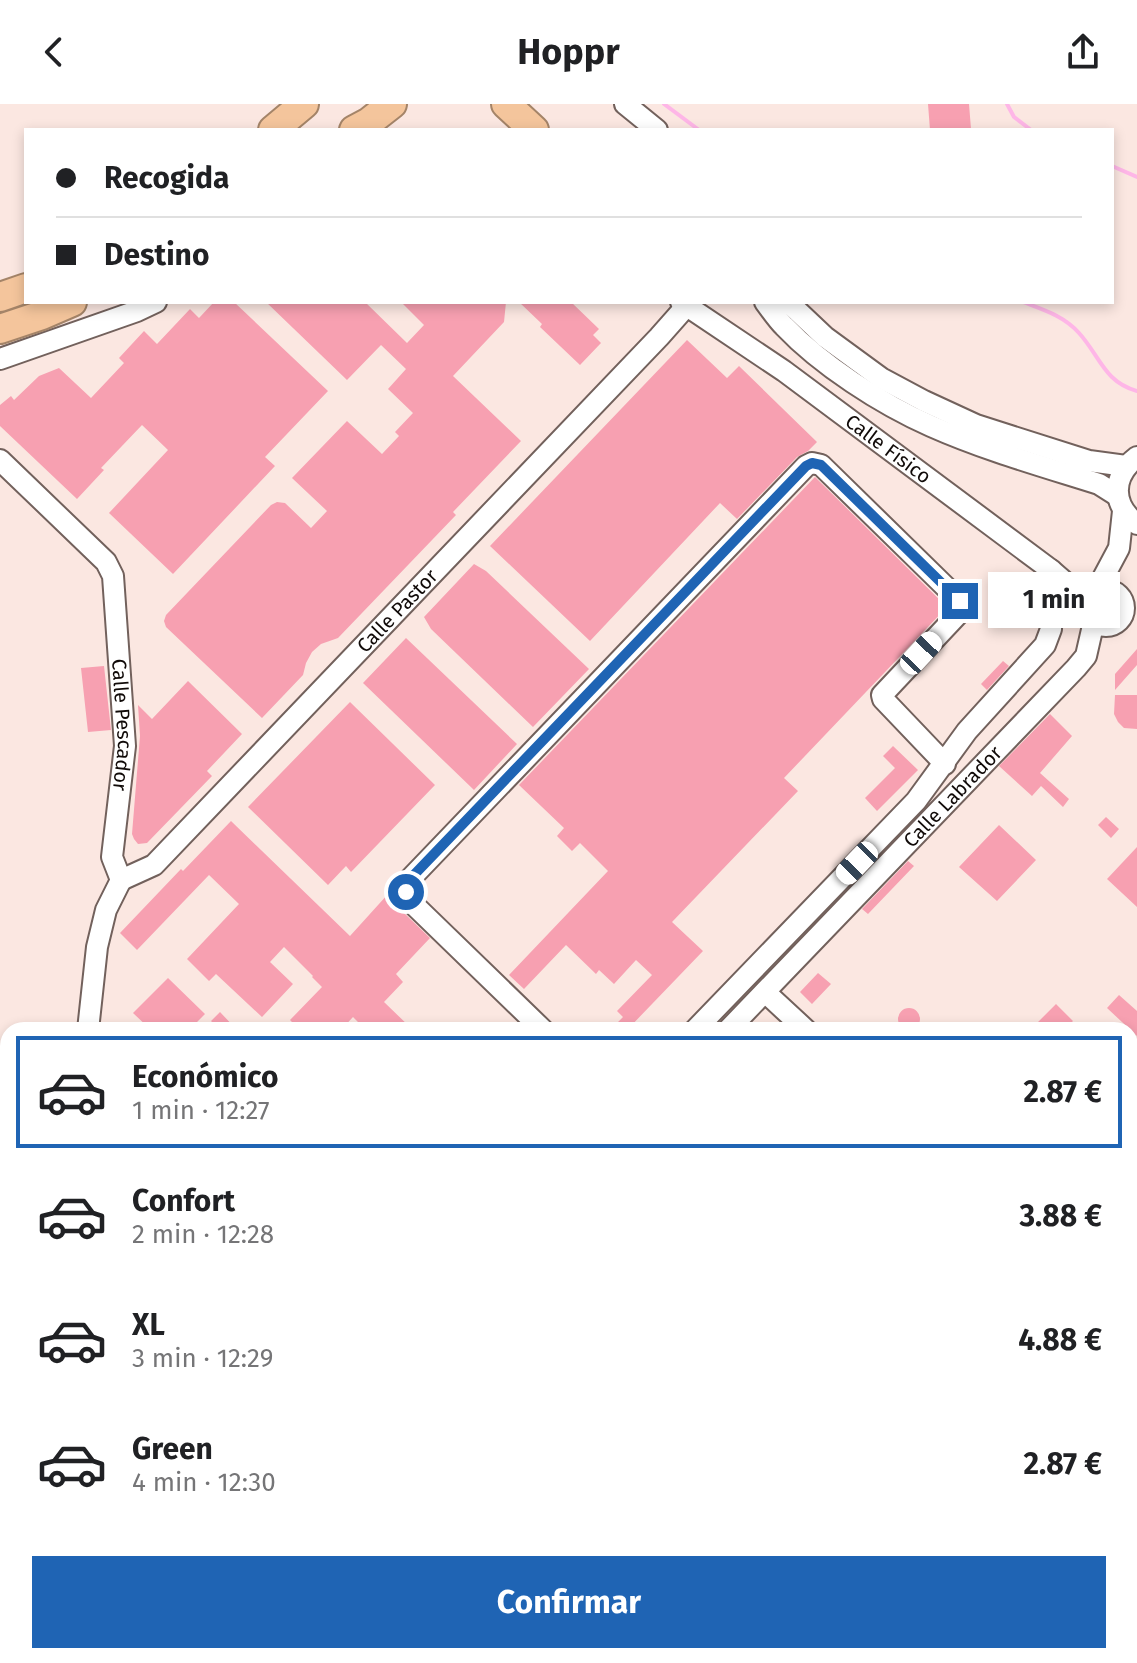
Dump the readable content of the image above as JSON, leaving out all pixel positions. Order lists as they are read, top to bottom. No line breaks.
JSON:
{"streets":{"street":["Calle Físico","Calle Pastor","Calle Pescador","Calle Labrador"]},"crossings":[["Calle Físico","Calle Labrador"],["Calle Pastor","Calle Pescador"]],"page":{"header":"Hoppr","banner":["Recogida","Destino"],"bubble":"1 min","list":[{"name":"Económico","note":"1 min · 12:27","value":"2.87 €"},{"name":"Confort","note":"2 min · 12:28","value":"3.88 €"},{"name":"XL","note":"3 min · 12:29","value":"4.88 €"},{"name":"Green","note":"4 min · 12:30","value":"2.87 €"}],"buttons":"Confirmar"}}
